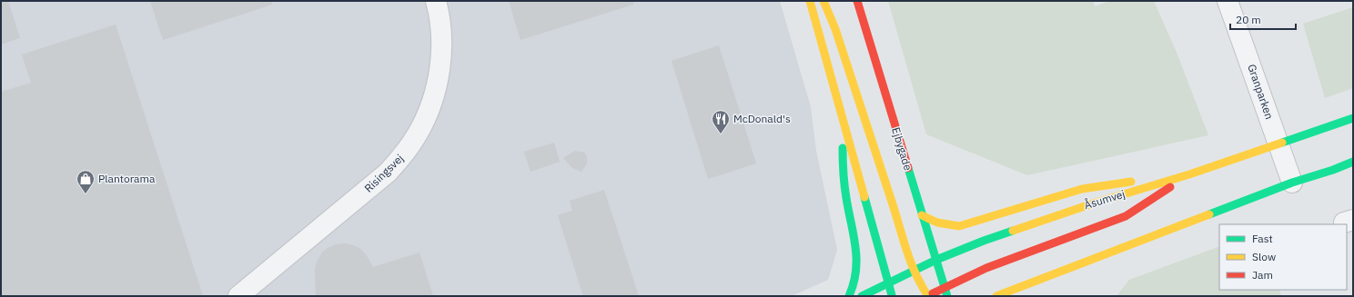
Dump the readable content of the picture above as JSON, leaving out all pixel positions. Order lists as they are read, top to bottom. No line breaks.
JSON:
{"streets":{"street":["Granparken","Ejbygade","Risingsvej","Åsumvej"]},"crossings":[["Granparken","Åsumvej"],["Ejbygade","Åsumvej"]],"places":{"restaurant":["McDonald's"],"shop":["Plantorama"]},"legend":["Fast","Slow","Jam"],"scale_bar":"20 m"}
